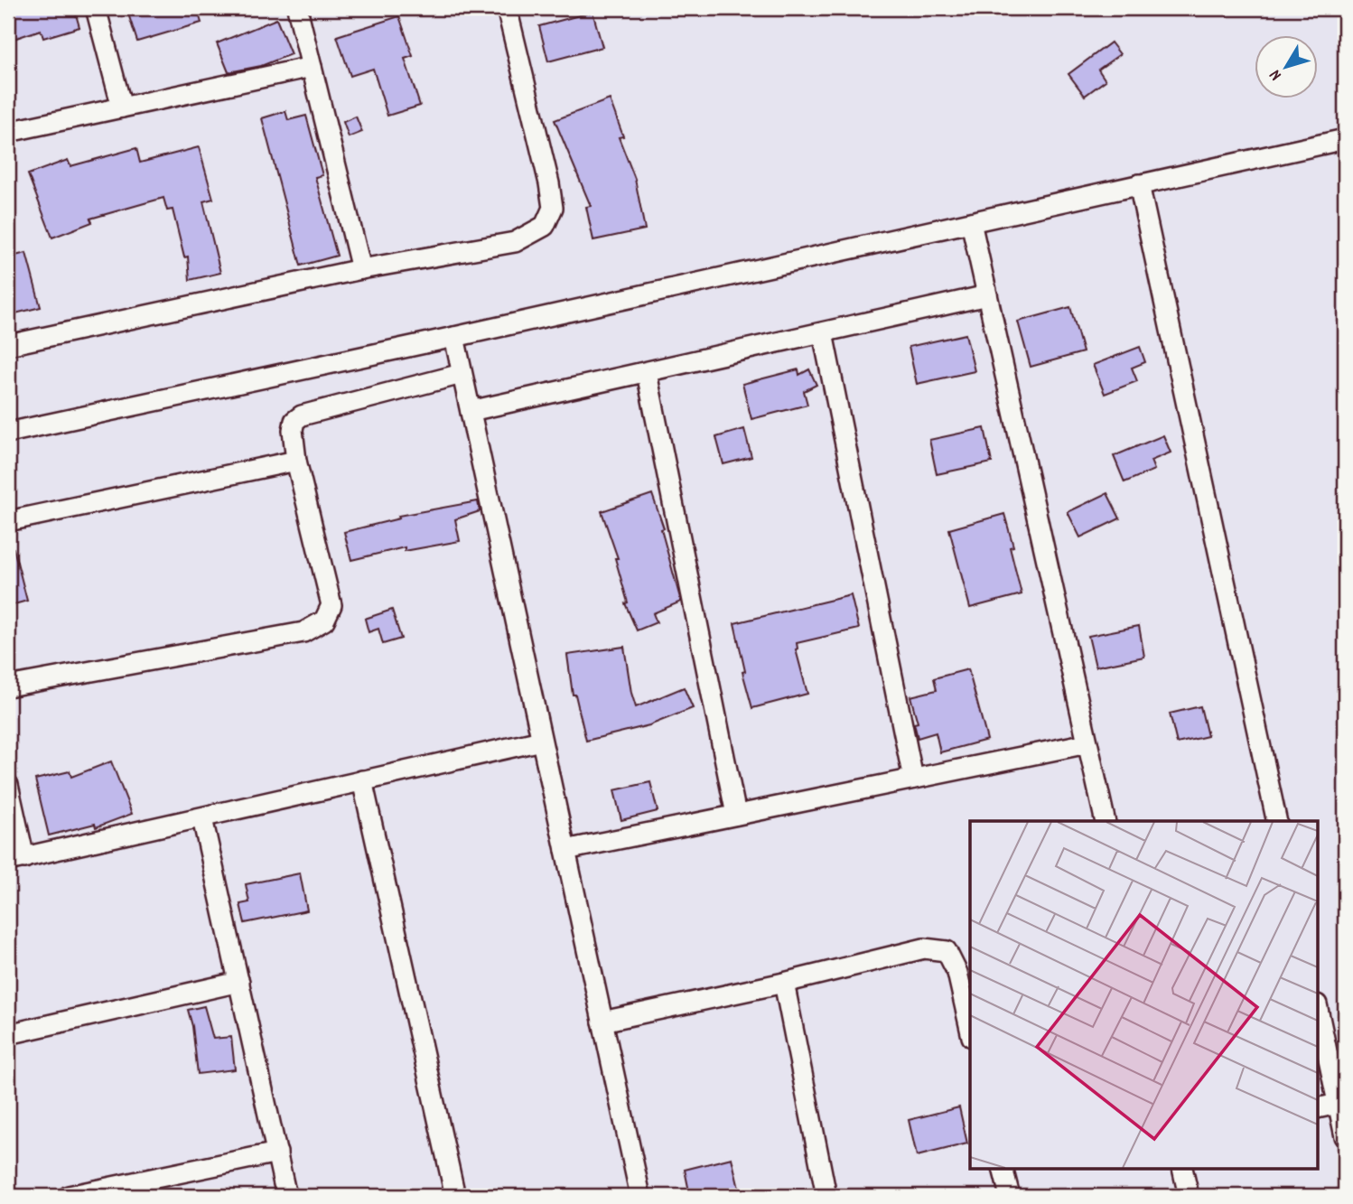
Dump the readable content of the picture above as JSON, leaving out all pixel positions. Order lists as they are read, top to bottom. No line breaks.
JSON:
{"north":"bottom left"}
